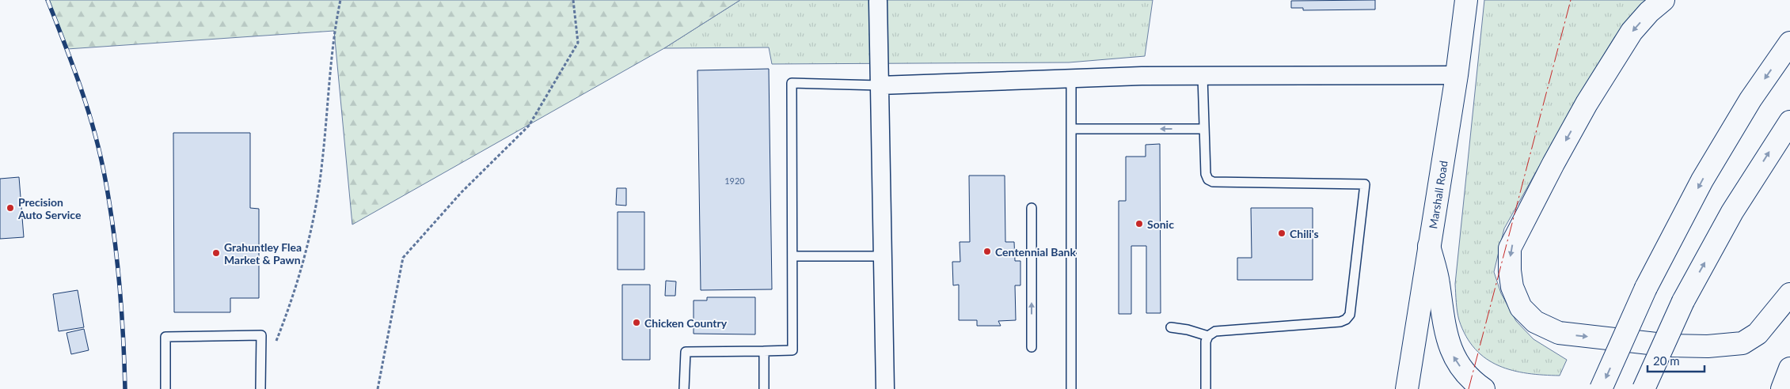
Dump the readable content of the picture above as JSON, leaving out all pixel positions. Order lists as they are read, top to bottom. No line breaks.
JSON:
{"streets":{"main road":["Marshall Road"]},"places":["Precision Auto Service","Sonic","Chili's","Centennial Bank","Grahuntley Flea Market & Pawn","Chicken Country"],"house_numbers":["1920"],"scale_bar":"20 m"}
